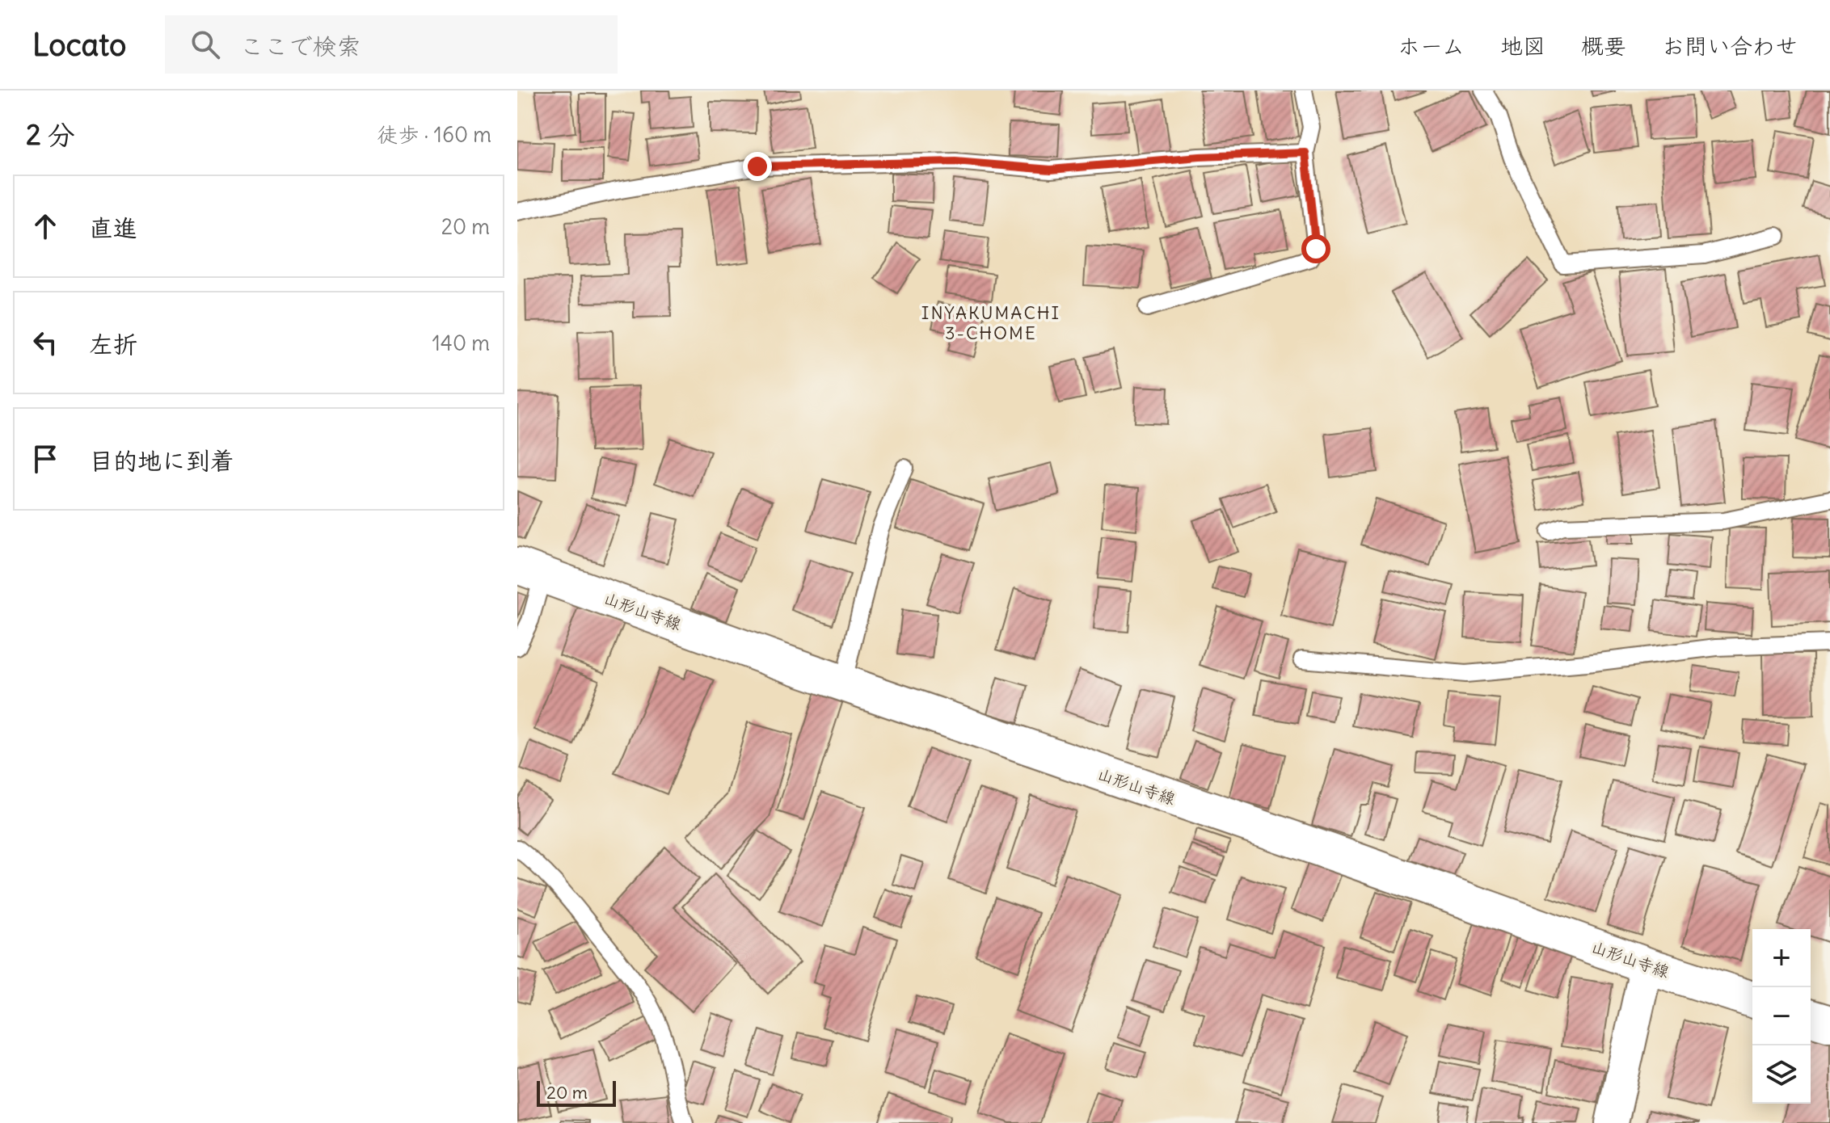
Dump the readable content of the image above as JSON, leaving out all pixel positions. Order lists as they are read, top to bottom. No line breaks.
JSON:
{"streets":{"main road":["山形山寺線"]},"districts":["INYAKUMACHI 3-CHOME"],"scale_bar":"20 m","page":{"header":"Locato","search":"ここで検索","nav":["ホーム","地図","概要","お問い合わせ"],"heading":["2 分","徒歩 · 160 m"],"list":[["直進","20 m"],["左折","140 m"],"目的地に到着"],"map_buttons":["+","−"],"scale":"20 m"}}
